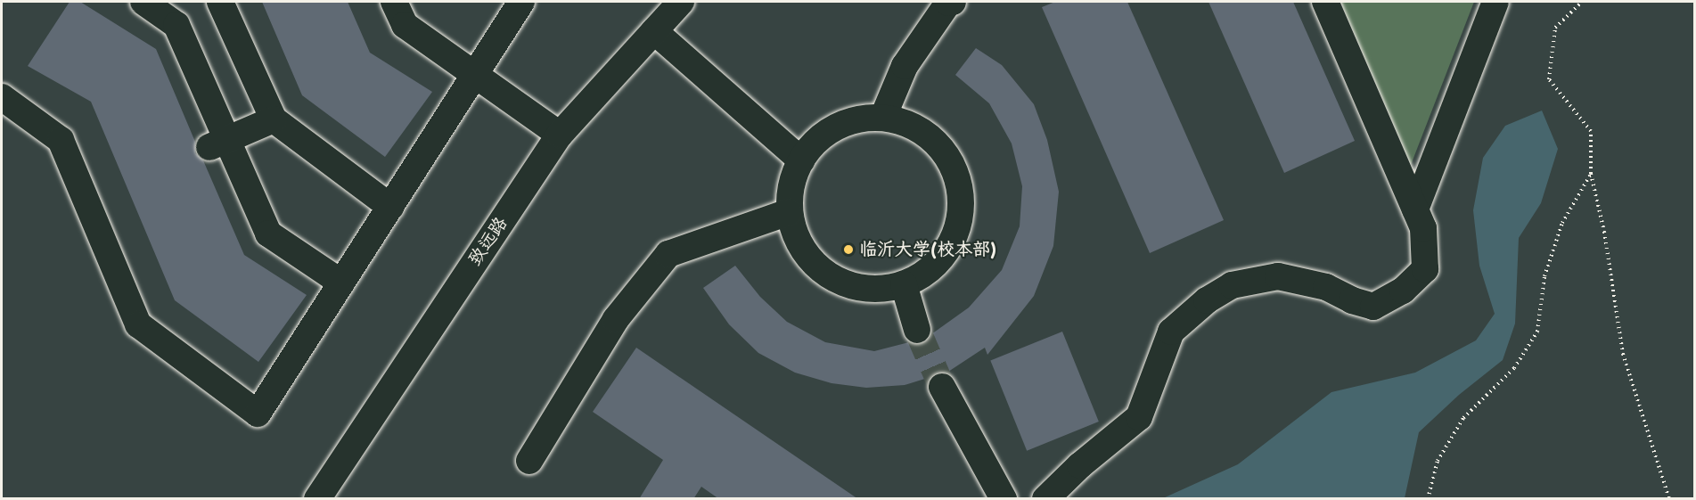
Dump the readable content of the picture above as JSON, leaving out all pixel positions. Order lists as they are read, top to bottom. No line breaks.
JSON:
{"streets":{"street":["致远路"]},"places":["临沂大学(校本部)"]}
